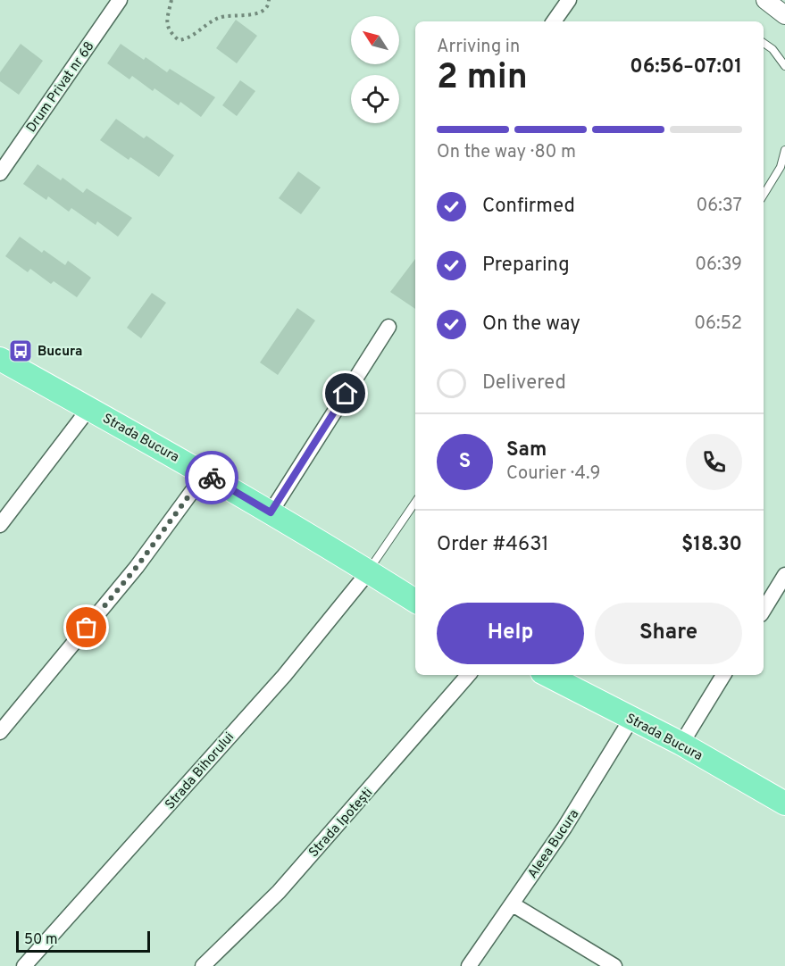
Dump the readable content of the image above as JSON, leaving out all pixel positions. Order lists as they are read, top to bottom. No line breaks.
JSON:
{"streets":{"main road":["Strada Bucura"],"street":["Drum Privat nr 68","Strada Bihorului","Strada Ipotești","Aleea Bucura"]},"crossings":[["Strada Bucura","Strada Bihorului"],["Strada Bucura","Aleea Bucura"]],"places":{"bus stop":["Bucura"]},"scale_bar":"50 m","north":"top left","page":{"heading":["2 min","Arriving in","06:56–07:01"],"panel":["Sam","Courier · 4.9","Order #4631","$18.30"],"bar":"On the way · 80 m","list":[["Confirmed","06:37"],["Preparing","06:39"],["On the way","06:52"],"Delivered"],"round":"S","buttons":["Help","Share"],"scale":"50 m"}}
